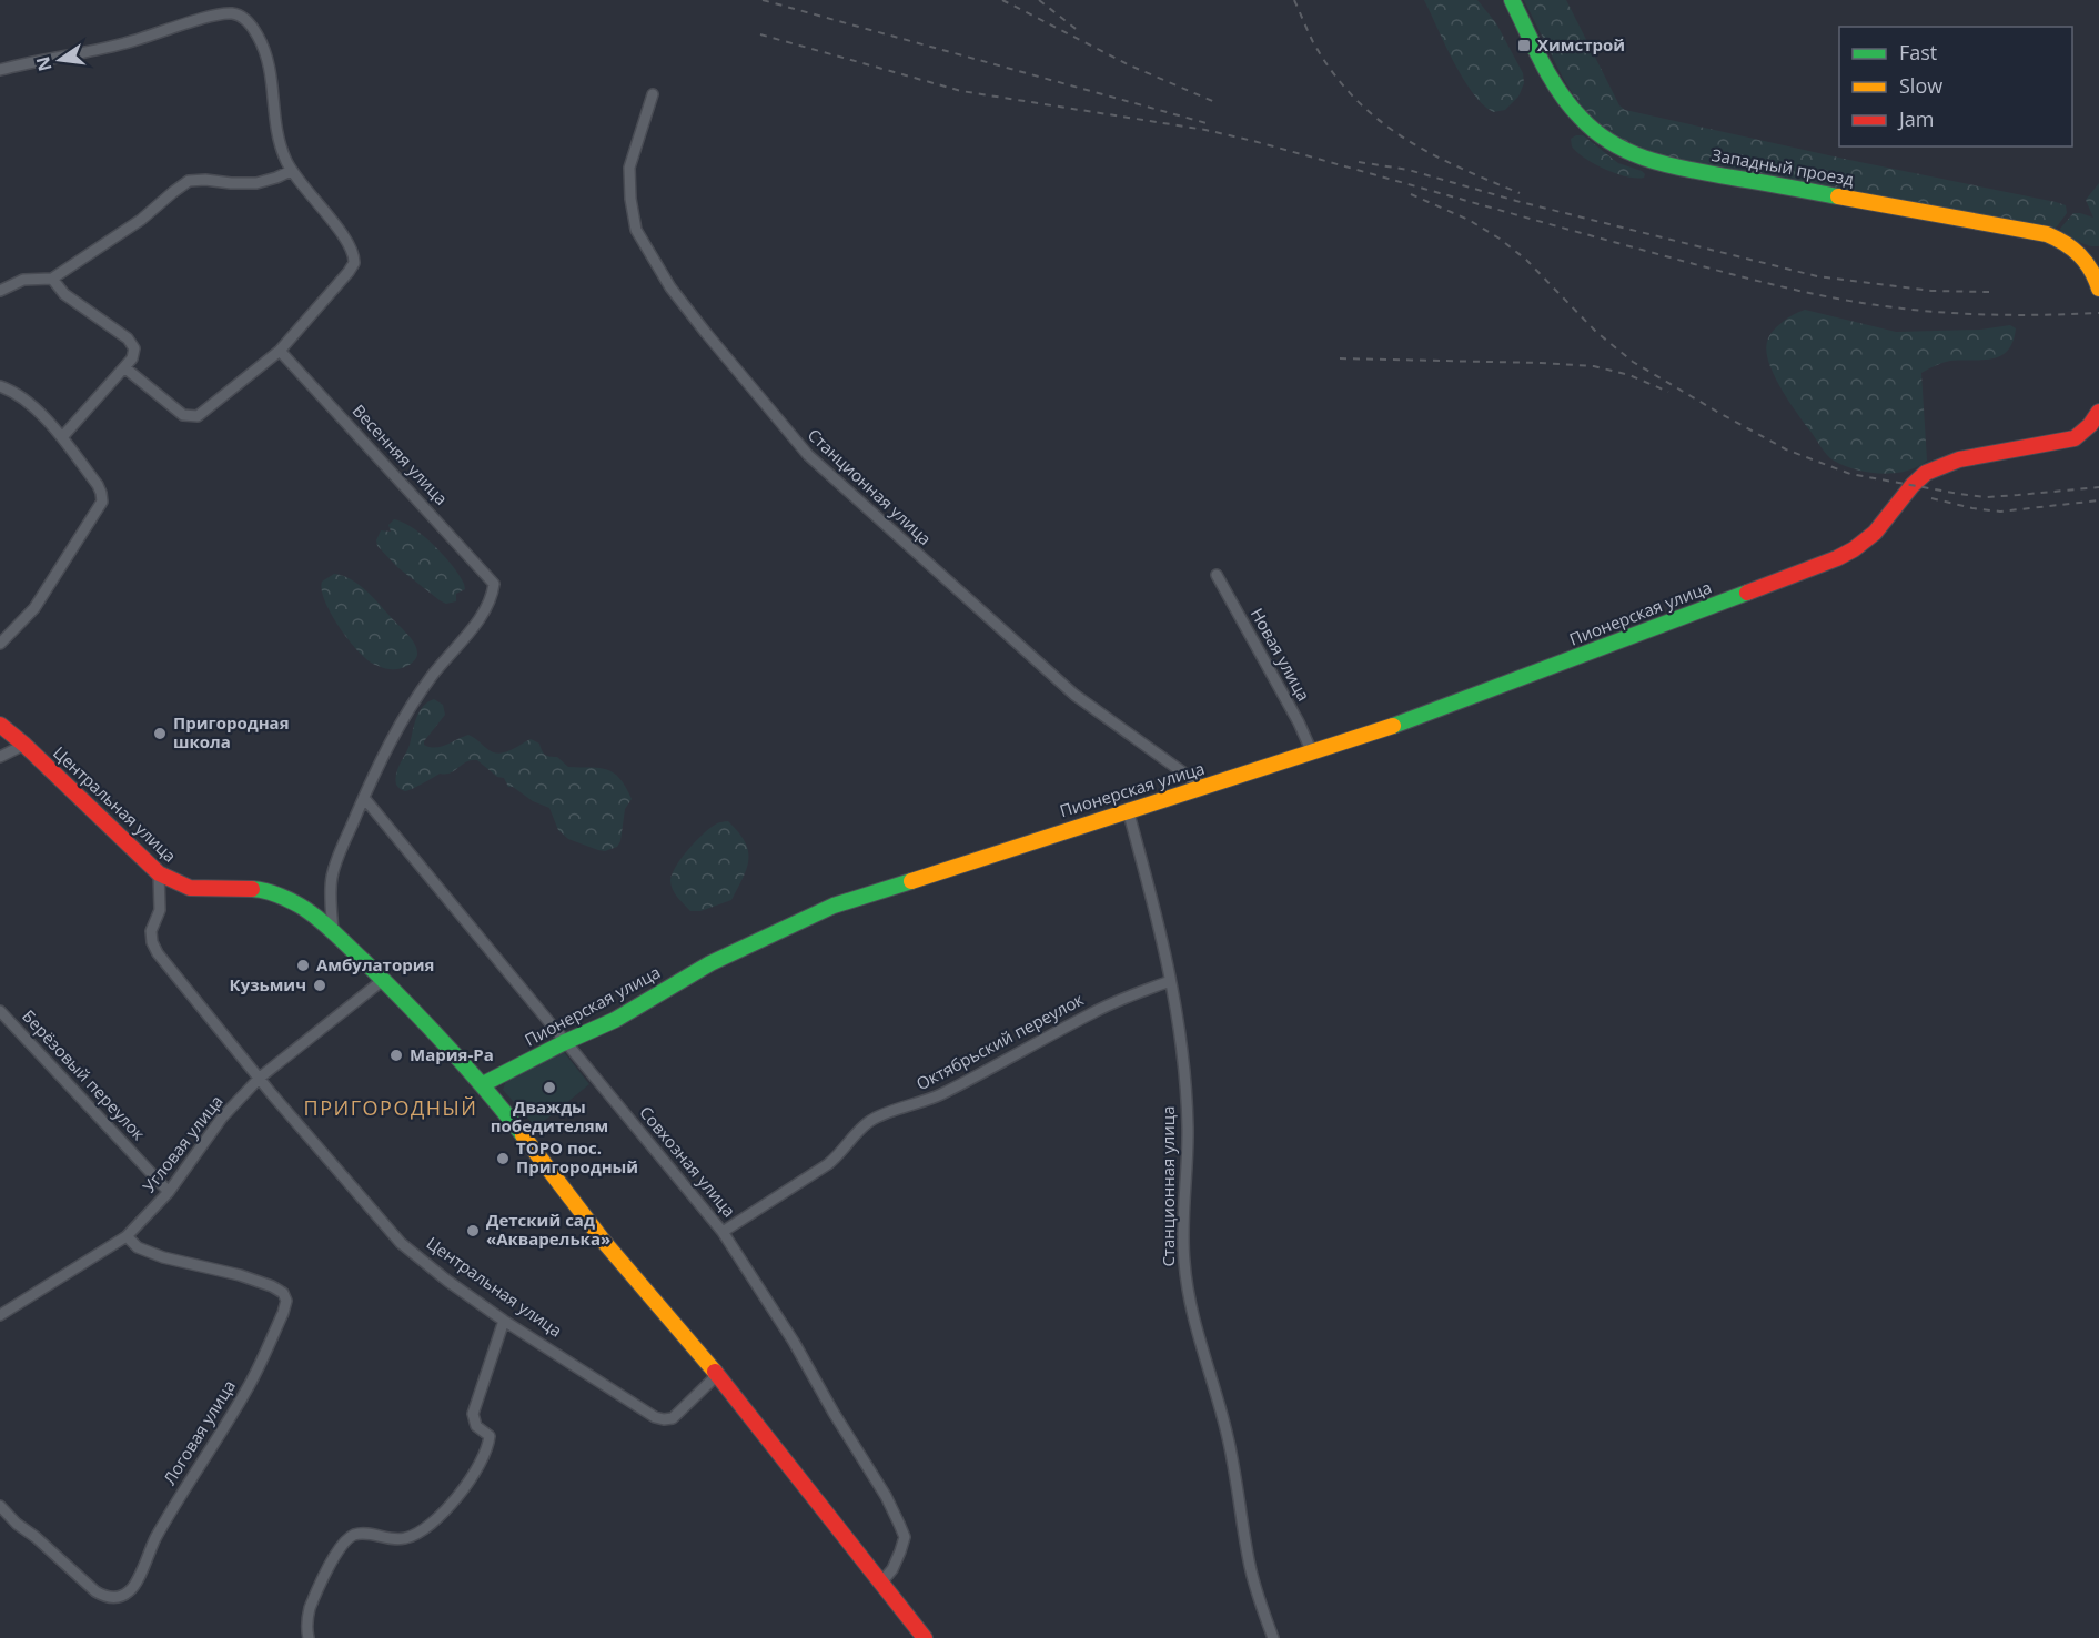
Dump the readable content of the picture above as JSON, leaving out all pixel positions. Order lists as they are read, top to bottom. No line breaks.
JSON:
{"streets":{"street":["Западный проезд","Весенняя улица","Станционная улица","Пионерская улица","Новая улица","Центральная улица","Октябрьский переулок","Берёзовый переулок","Угловая улица","Совхозная улица","Логовая улица"]},"crossings":[["Весенняя улица","Совхозная улица"],["Станционная улица","Пионерская улица"],["Станционная улица","Октябрьский переулок"],["Пионерская улица","Новая улица"],["Пионерская улица","Центральная улица"],["Пионерская улица","Совхозная улица"],["Центральная улица","Угловая улица"],["Центральная улица","Совхозная улица"],["Октябрьский переулок","Совхозная улица"],["Берёзовый переулок","Угловая улица"],["Угловая улица","Логовая улица"]],"districts":["ПРИГОРОДНЫЙ"],"places":{"transit":["Химстрой"],"other":["Пригородная школа","Амбулатория","Кузьмич","Мария-Ра","Дважды победителям","ТОРО пос. Пригородный","Детский сад «Акварелька»"]},"legend":["Fast","Slow","Jam"],"north":"left"}
